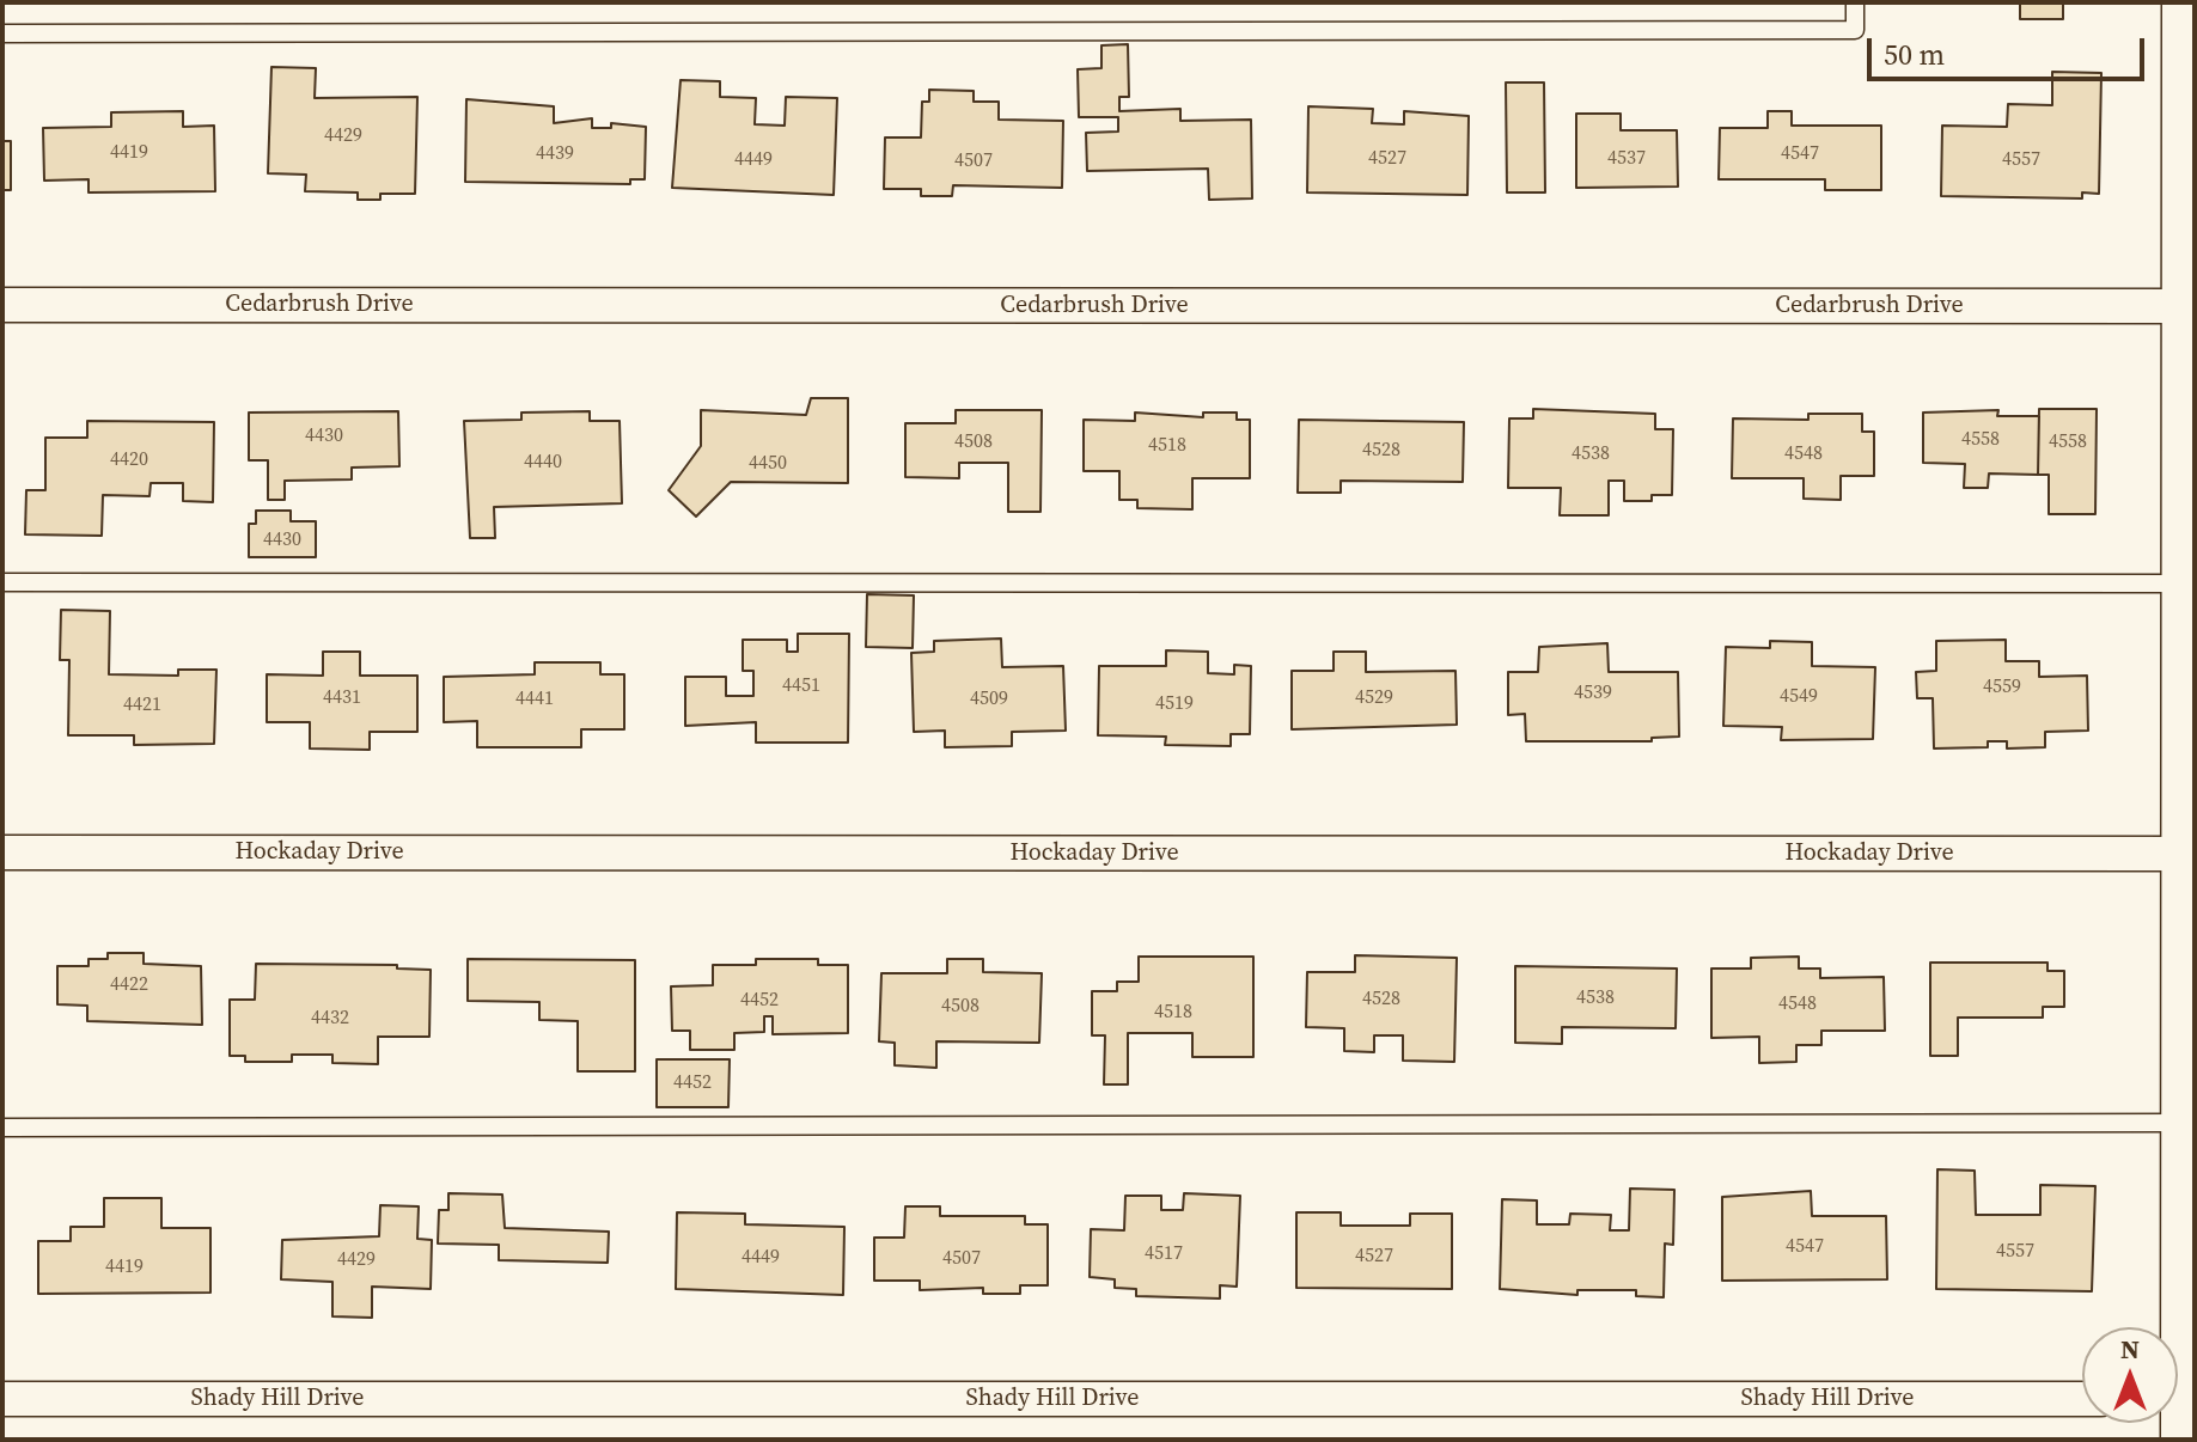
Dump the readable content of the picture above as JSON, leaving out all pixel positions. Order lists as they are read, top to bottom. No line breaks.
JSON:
{"streets":{"street":["Cedarbrush Drive","Hockaday Drive","Shady Hill Drive"]},"house_numbers":["4429","4419","4439","4547","4527","4537","4449","4557","4507","4430","4558","4508","4558","4518","4528","4538","4548","4420","4440","4450","4430","4451","4559","4539","4549","4431","4529","4441","4509","4519","4421","4422","4538","4528","4452","4548","4508","4518","4432","4452","4547","4557","4517","4527","4449","4507","4429","4419"],"scale_bar":"50 m","north":"top"}
